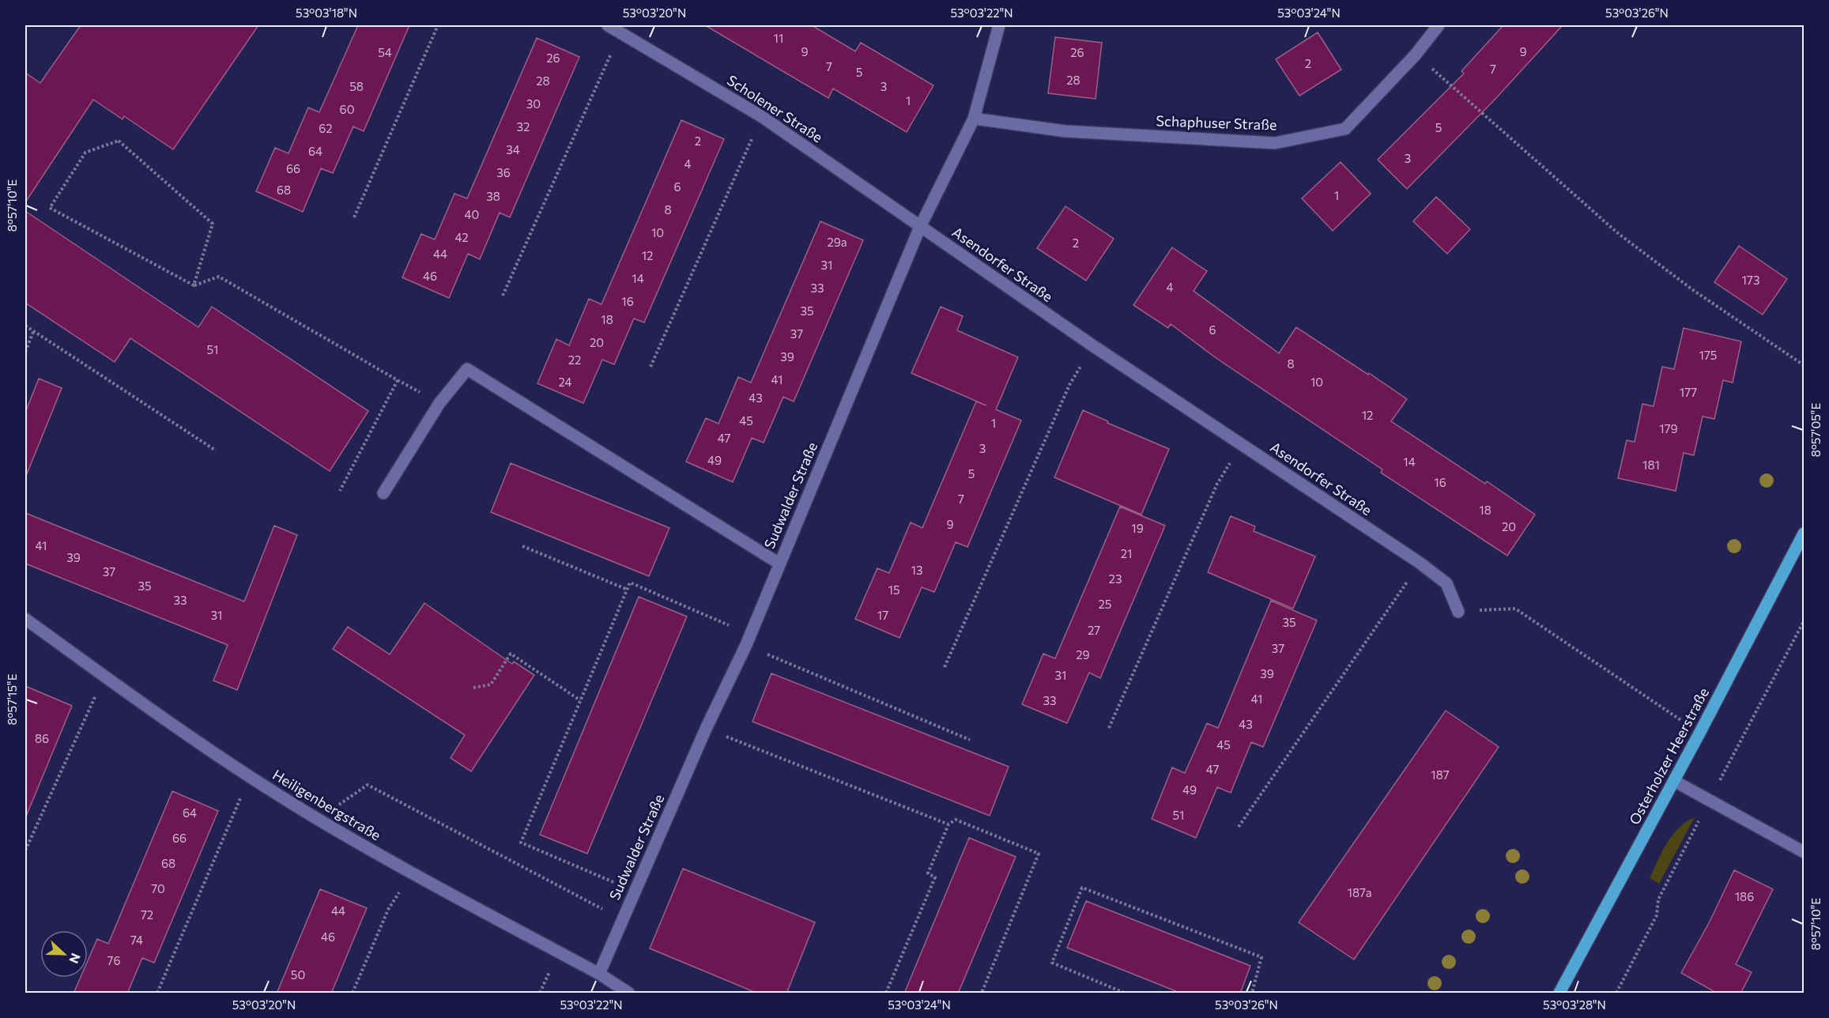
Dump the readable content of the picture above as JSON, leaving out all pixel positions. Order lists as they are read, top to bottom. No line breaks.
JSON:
{"streets":{"main road":["Osterholzer Heerstraße"],"street":["Scholener Straße","Schaphuser Straße","Asendorfer Straße","Sudwalder Straße","Heiligenbergstraße"]},"crossings":[["Scholener Straße","Asendorfer Straße"],["Scholener Straße","Sudwalder Straße"],["Schaphuser Straße","Sudwalder Straße"],["Asendorfer Straße","Sudwalder Straße"],["Sudwalder Straße","Heiligenbergstraße"]],"house_numbers":["11","9","9","54","26","26","2","7","7","5","28","28","58","3","1","30","60","32","5","62","2","34","64","3","4","66","36","6","68","1","38","8","40","10","42","29a","2","44","12","31","46","14","173","4","33","16","35","18","6","37","20","51","175","39","22","8","41","24","10","177","43","12","45","1","179","47","3","49","14","181","5","16","7","18","9","20","19","41","21","39","13","37","23","35","15","33","25","31","17","35","27","37","29","39","31","41","33","43","86","45","47","187","49","64","51","66","68","70","187a","186","44","72","46","74","76","50"],"north":"right","coordinates":["53°03'18\"N","53°03'20\"N","53°03'22\"N","53°03'24\"N","53°03'26\"N","8°57'10\"E","8°57'05\"E","8°57'15\"E","53°03'28\"N"]}
